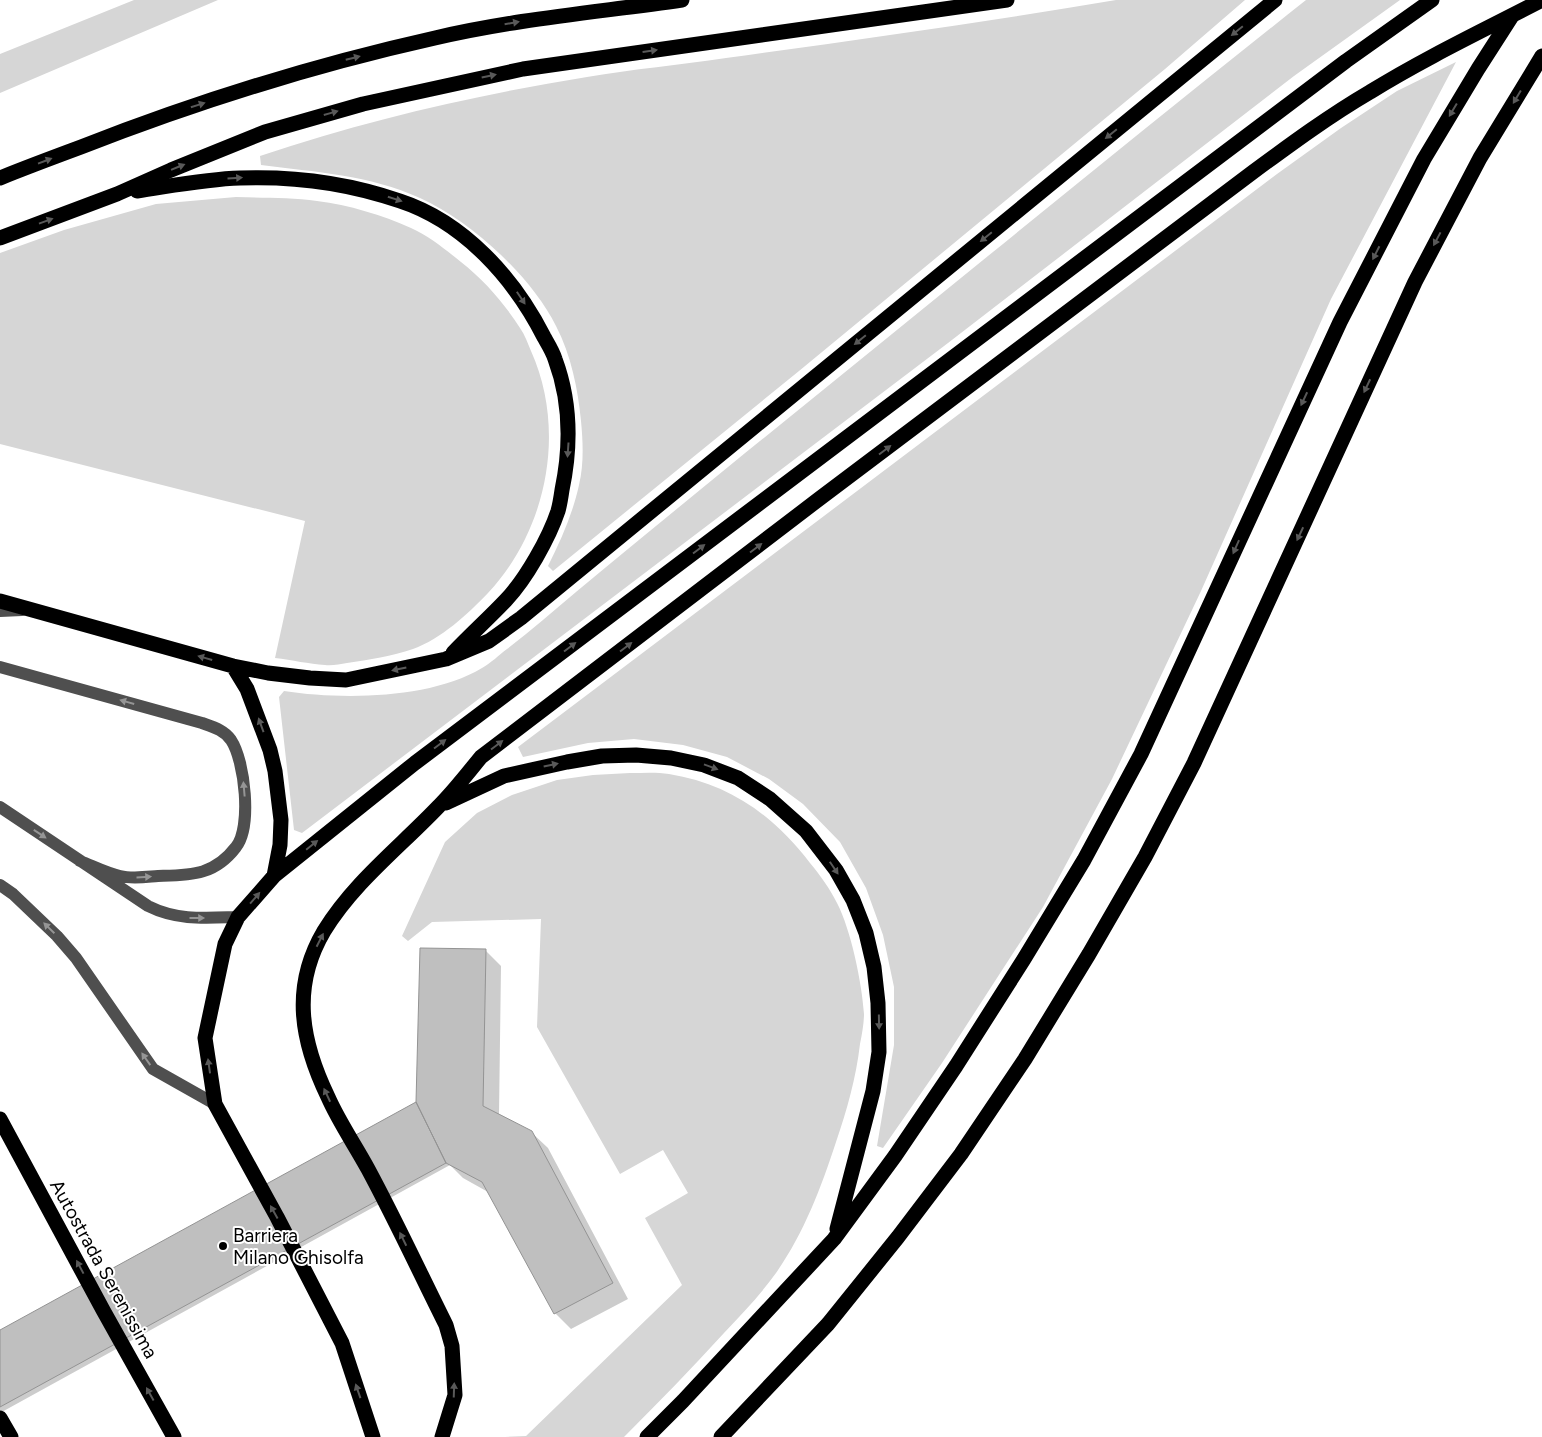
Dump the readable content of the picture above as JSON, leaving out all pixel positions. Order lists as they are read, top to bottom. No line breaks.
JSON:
{"streets":{"highway":["Autostrada Serenissima"]},"one_way":["Autostrada Serenissima"],"places":["Barriera Milano Ghisolfa"]}
